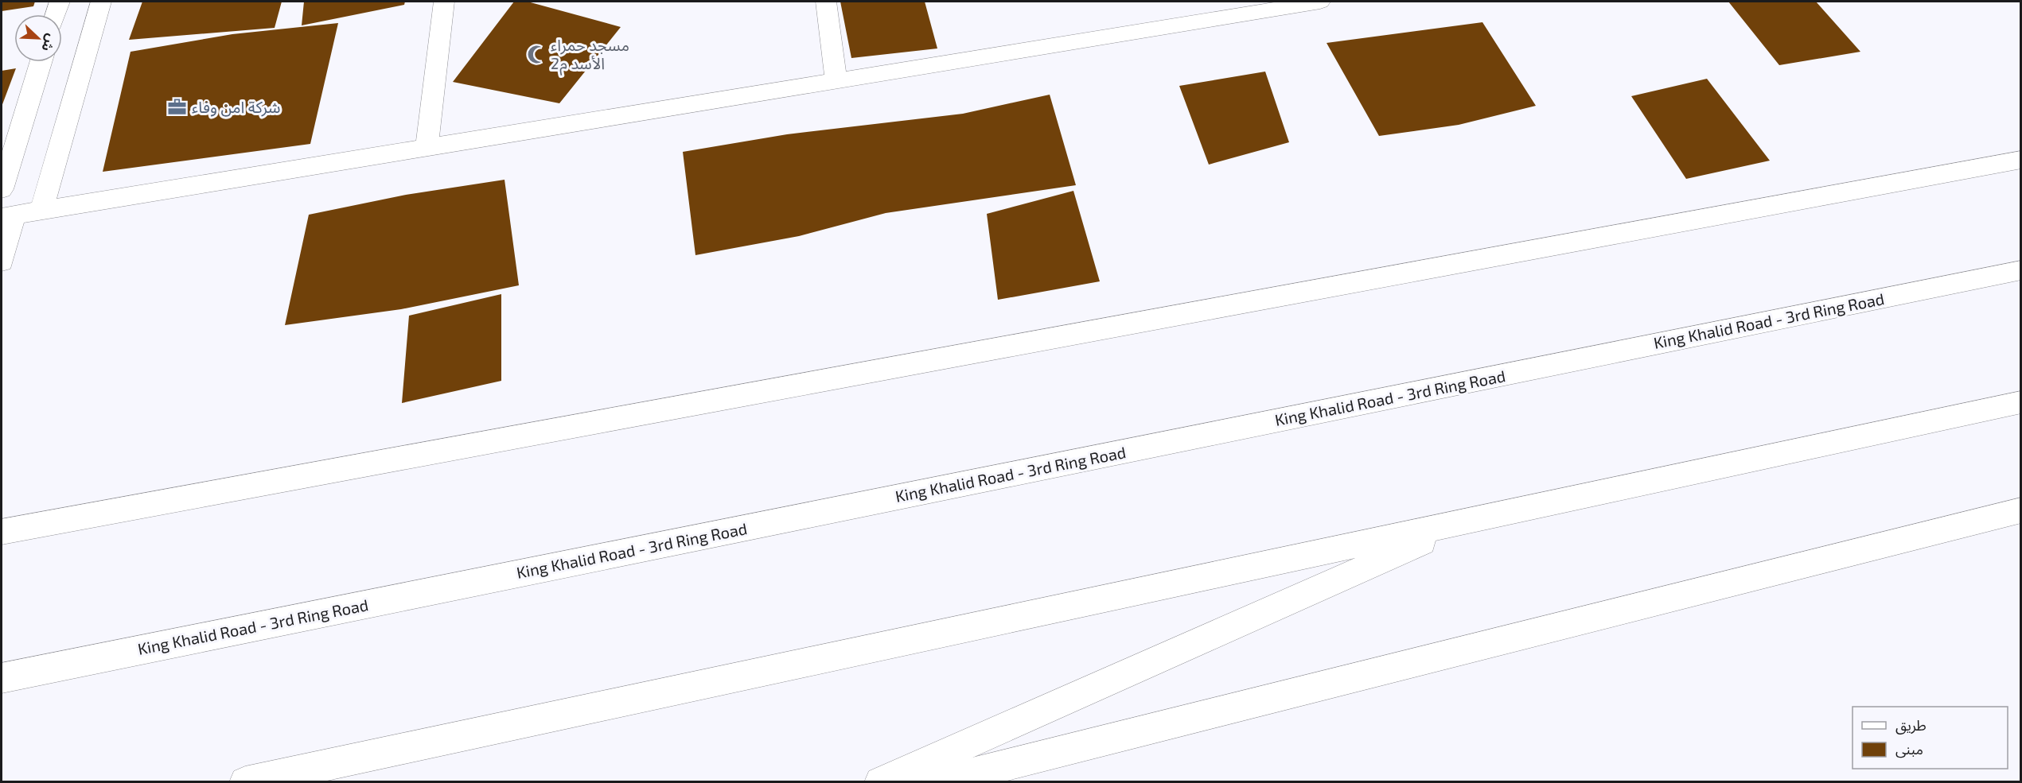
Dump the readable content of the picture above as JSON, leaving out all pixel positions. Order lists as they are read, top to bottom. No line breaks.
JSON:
{"streets":{"main road":["King Khalid Road - 3rd Ring Road"]},"places":{"mosque":["مسجد حمراء الأسد م2"],"office":["شركة امن وفاء"]},"legend":["طريق","مبنى"],"north":"bottom right"}
